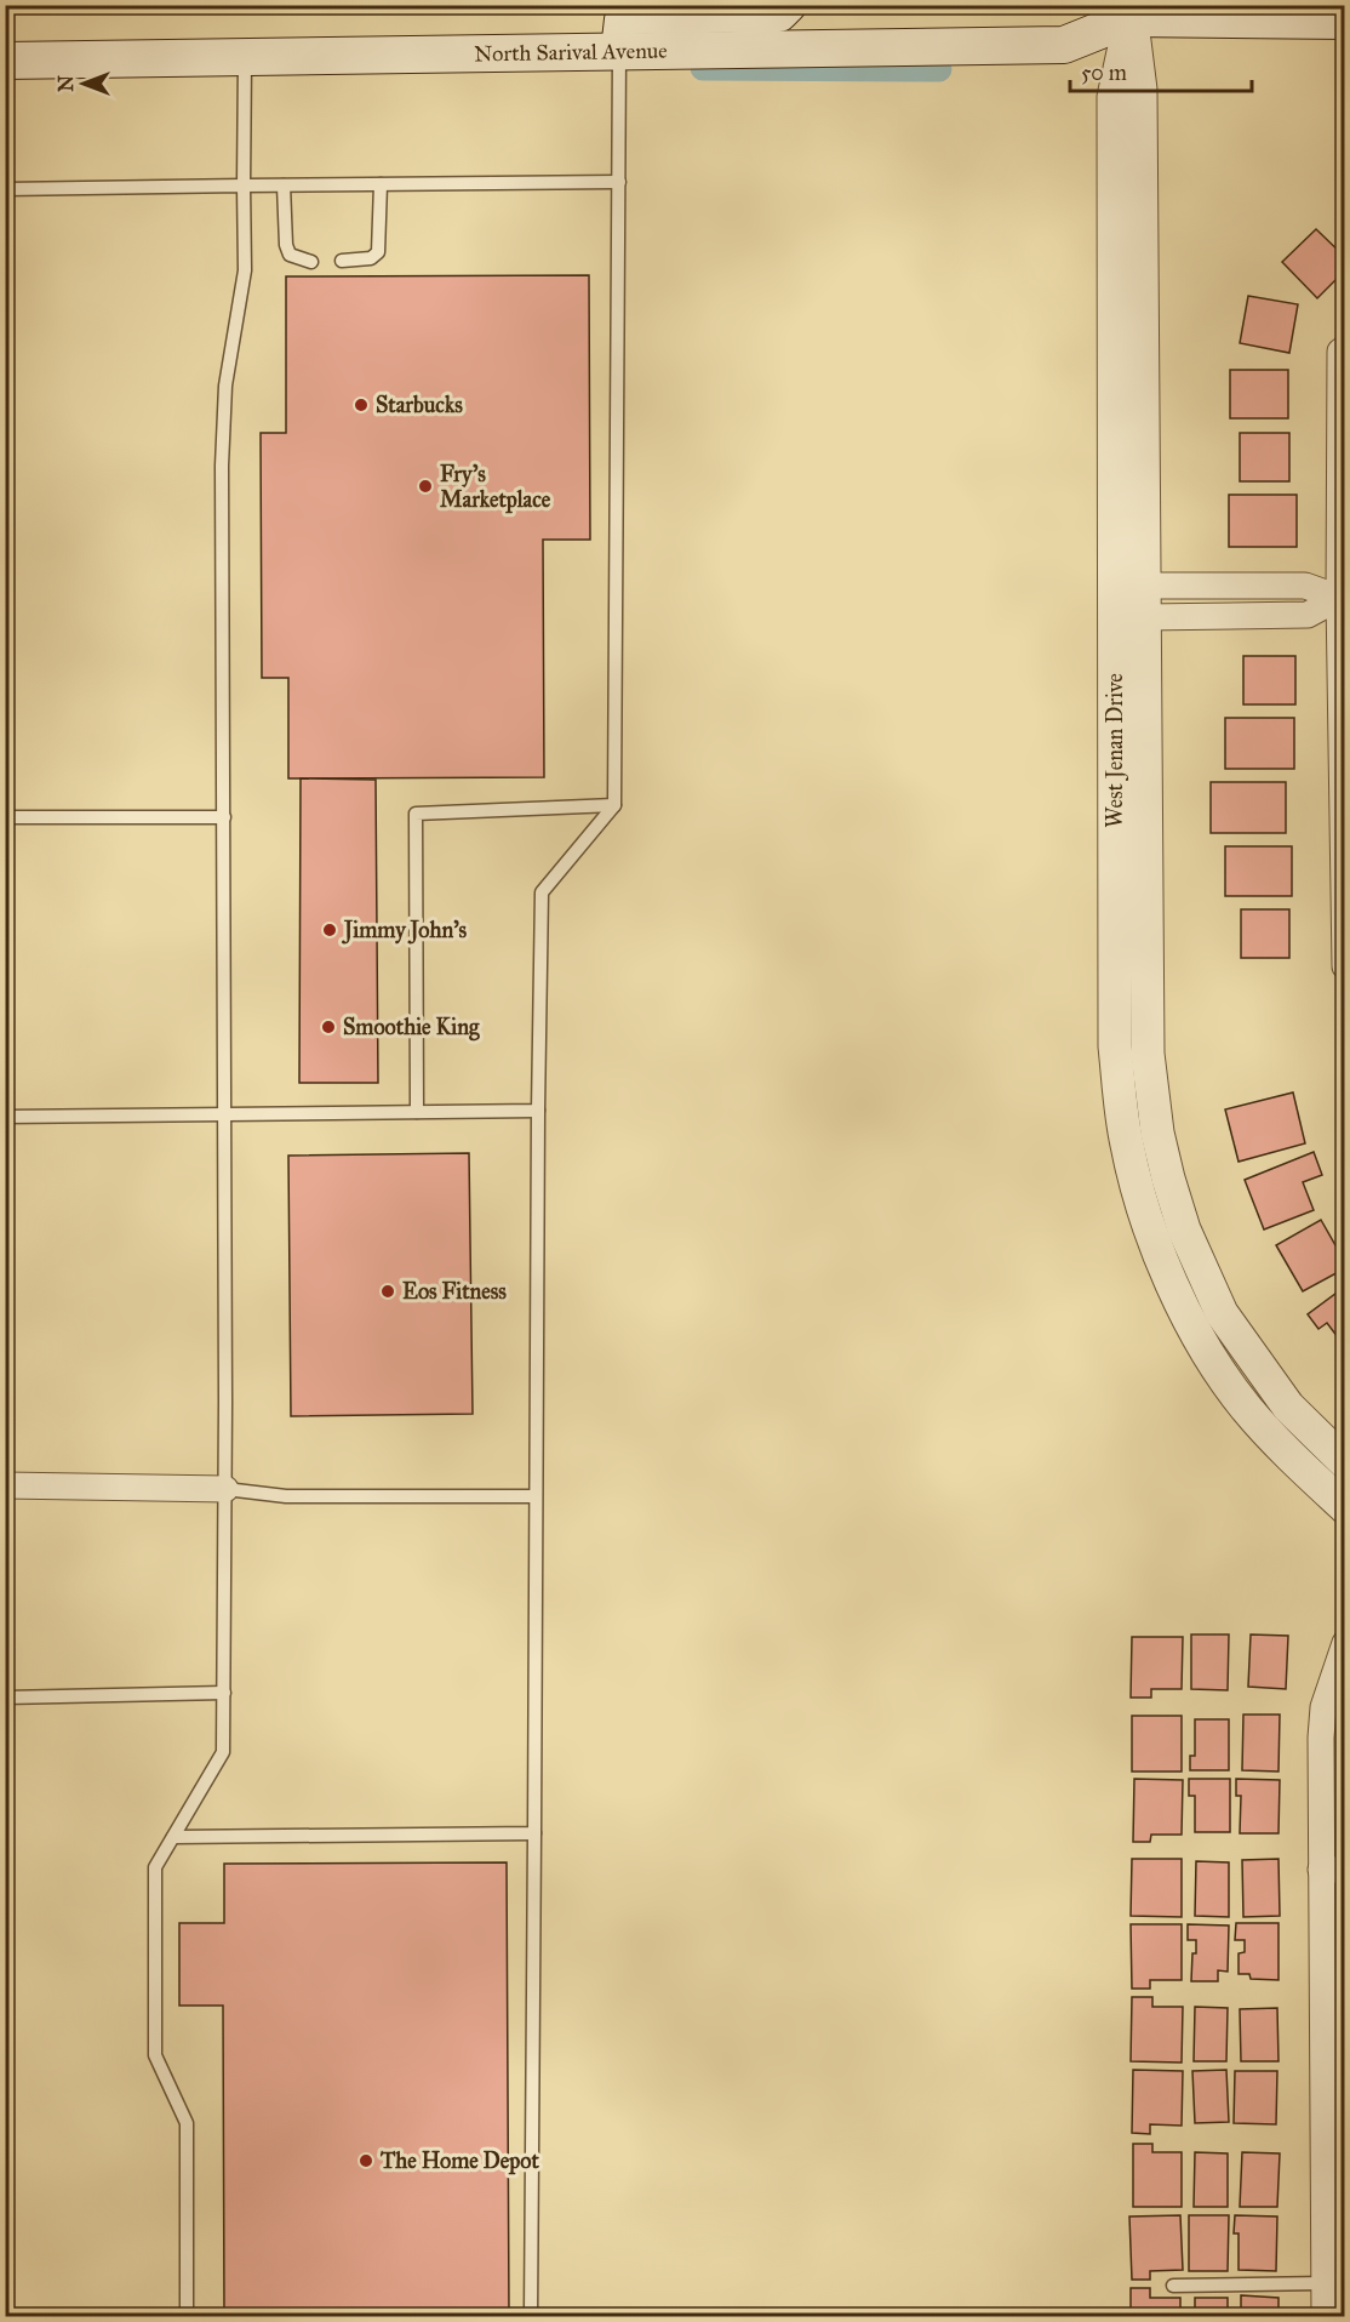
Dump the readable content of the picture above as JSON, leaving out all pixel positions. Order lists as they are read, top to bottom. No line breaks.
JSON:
{"streets":{"main road":["North Sarival Avenue"],"street":["West Jenan Drive"]},"crossings":[["North Sarival Avenue","West Jenan Drive"]],"places":["Starbucks","Fry's Marketplace","Jimmy John's","Smoothie King","Eos Fitness","The Home Depot"],"scale_bar":"50 m","north":"left"}
